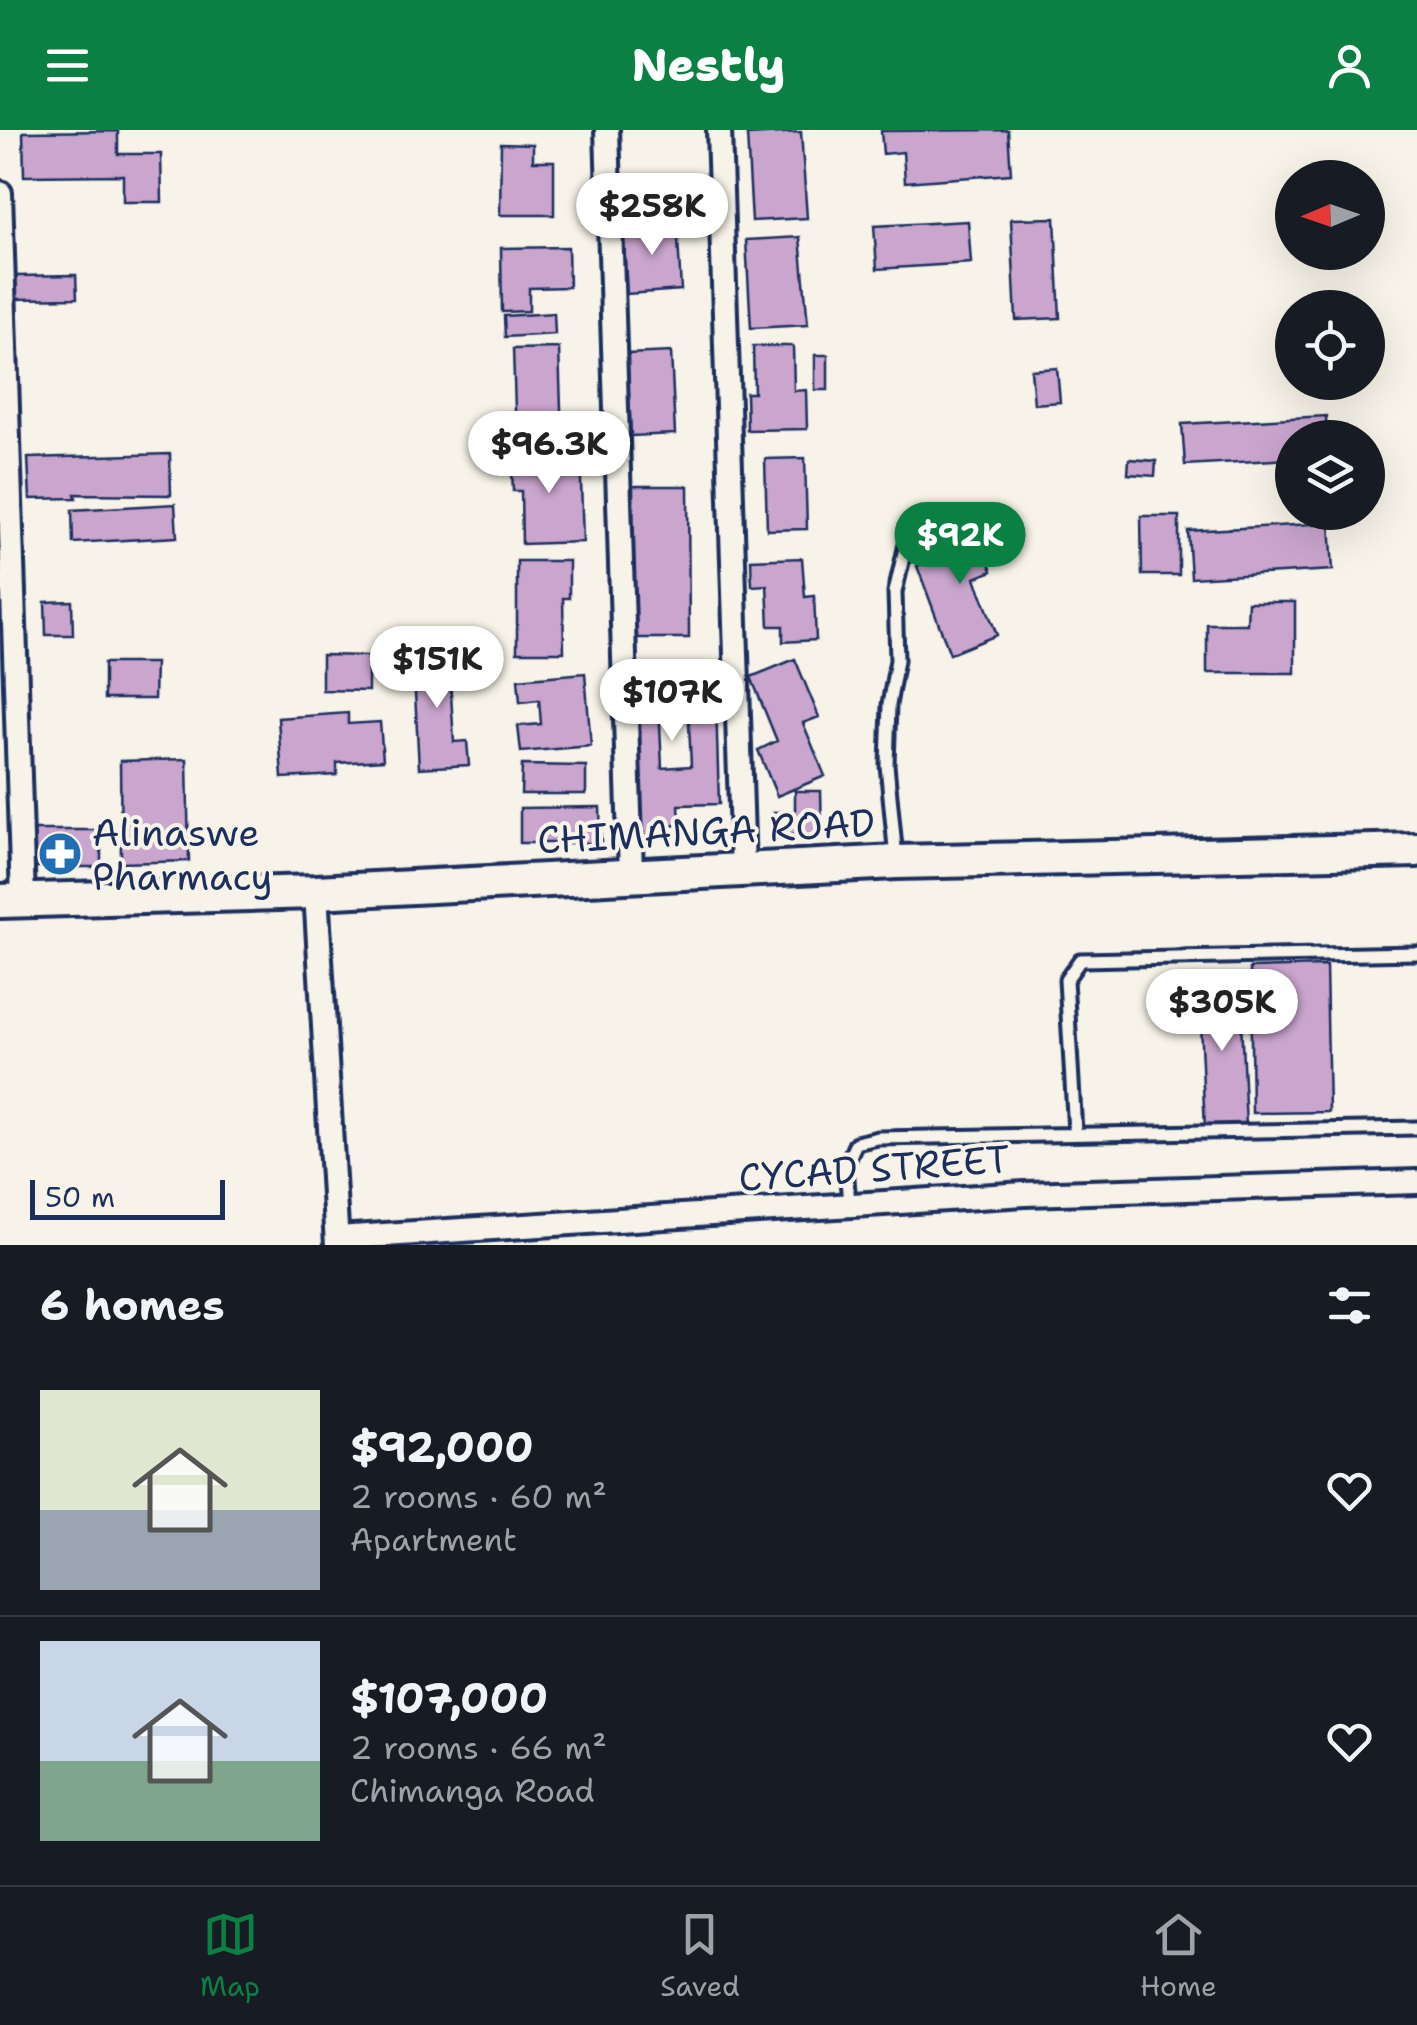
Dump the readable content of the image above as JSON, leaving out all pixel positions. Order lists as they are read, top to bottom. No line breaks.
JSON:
{"streets":{"street":["CHIMANGA ROAD","CYCAD STREET"]},"places":{"pharmacy":["Alinaswe Pharmacy"]},"scale_bar":"50 m","north":"left","page":{"header":"Nestly","price":["$258K","$96.3K","$92K","$151K","$107K","$305K"],"scale":"50 m","heading":"6 homes","list":[{"name":"$92,000","note":"2 rooms · 60 m² · Apartment"},{"name":"$107,000","note":"2 rooms · 66 m² · Chimanga Road"}],"tabs":["Map","Saved","Home"]}}
